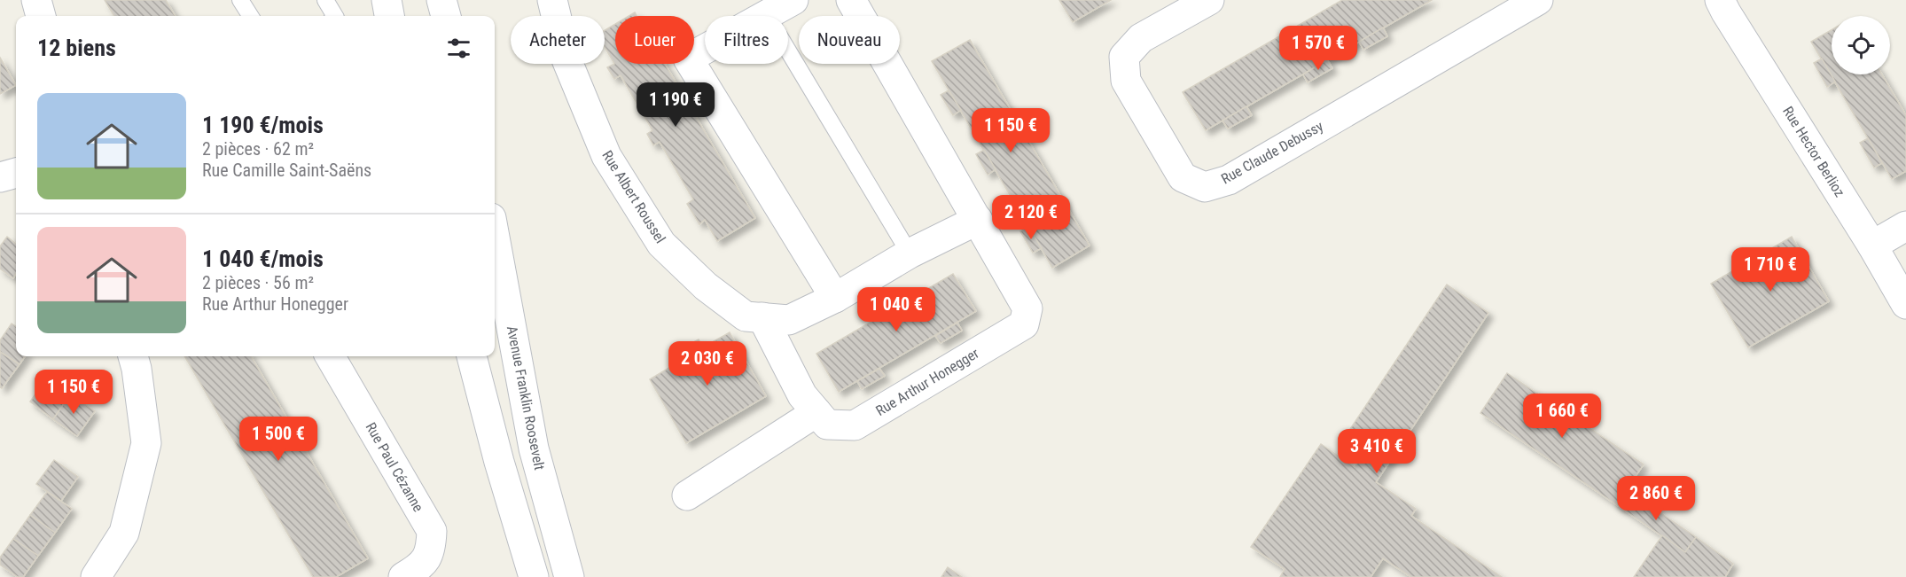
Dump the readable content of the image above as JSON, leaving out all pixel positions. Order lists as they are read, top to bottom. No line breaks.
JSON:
{"streets":{"street":["Rue Hector Berlioz","Rue Claude Debussy","Rue Albert Roussel","Rue Arthur Honegger","Avenue Franklin Roosevelt","Rue Paul Cézanne"]},"crossings":[["Rue Albert Roussel","Rue Arthur Honegger"]],"page":{"chip":["Acheter","Louer","Filtres","Nouveau"],"heading":"12 biens","price":["1 570 €","1 190 €","1 150 €","2 120 €","1 710 €","1 040 €","2 030 €","1 150 €","1 660 €","1 500 €","3 410 €","2 860 €"],"list":[{"name":"1 190 €/mois","note":"2 pièces · 62 m² · Rue Camille Saint-Saëns"},{"name":"1 040 €/mois","note":"2 pièces · 56 m² · Rue Arthur Honegger"}]}}
